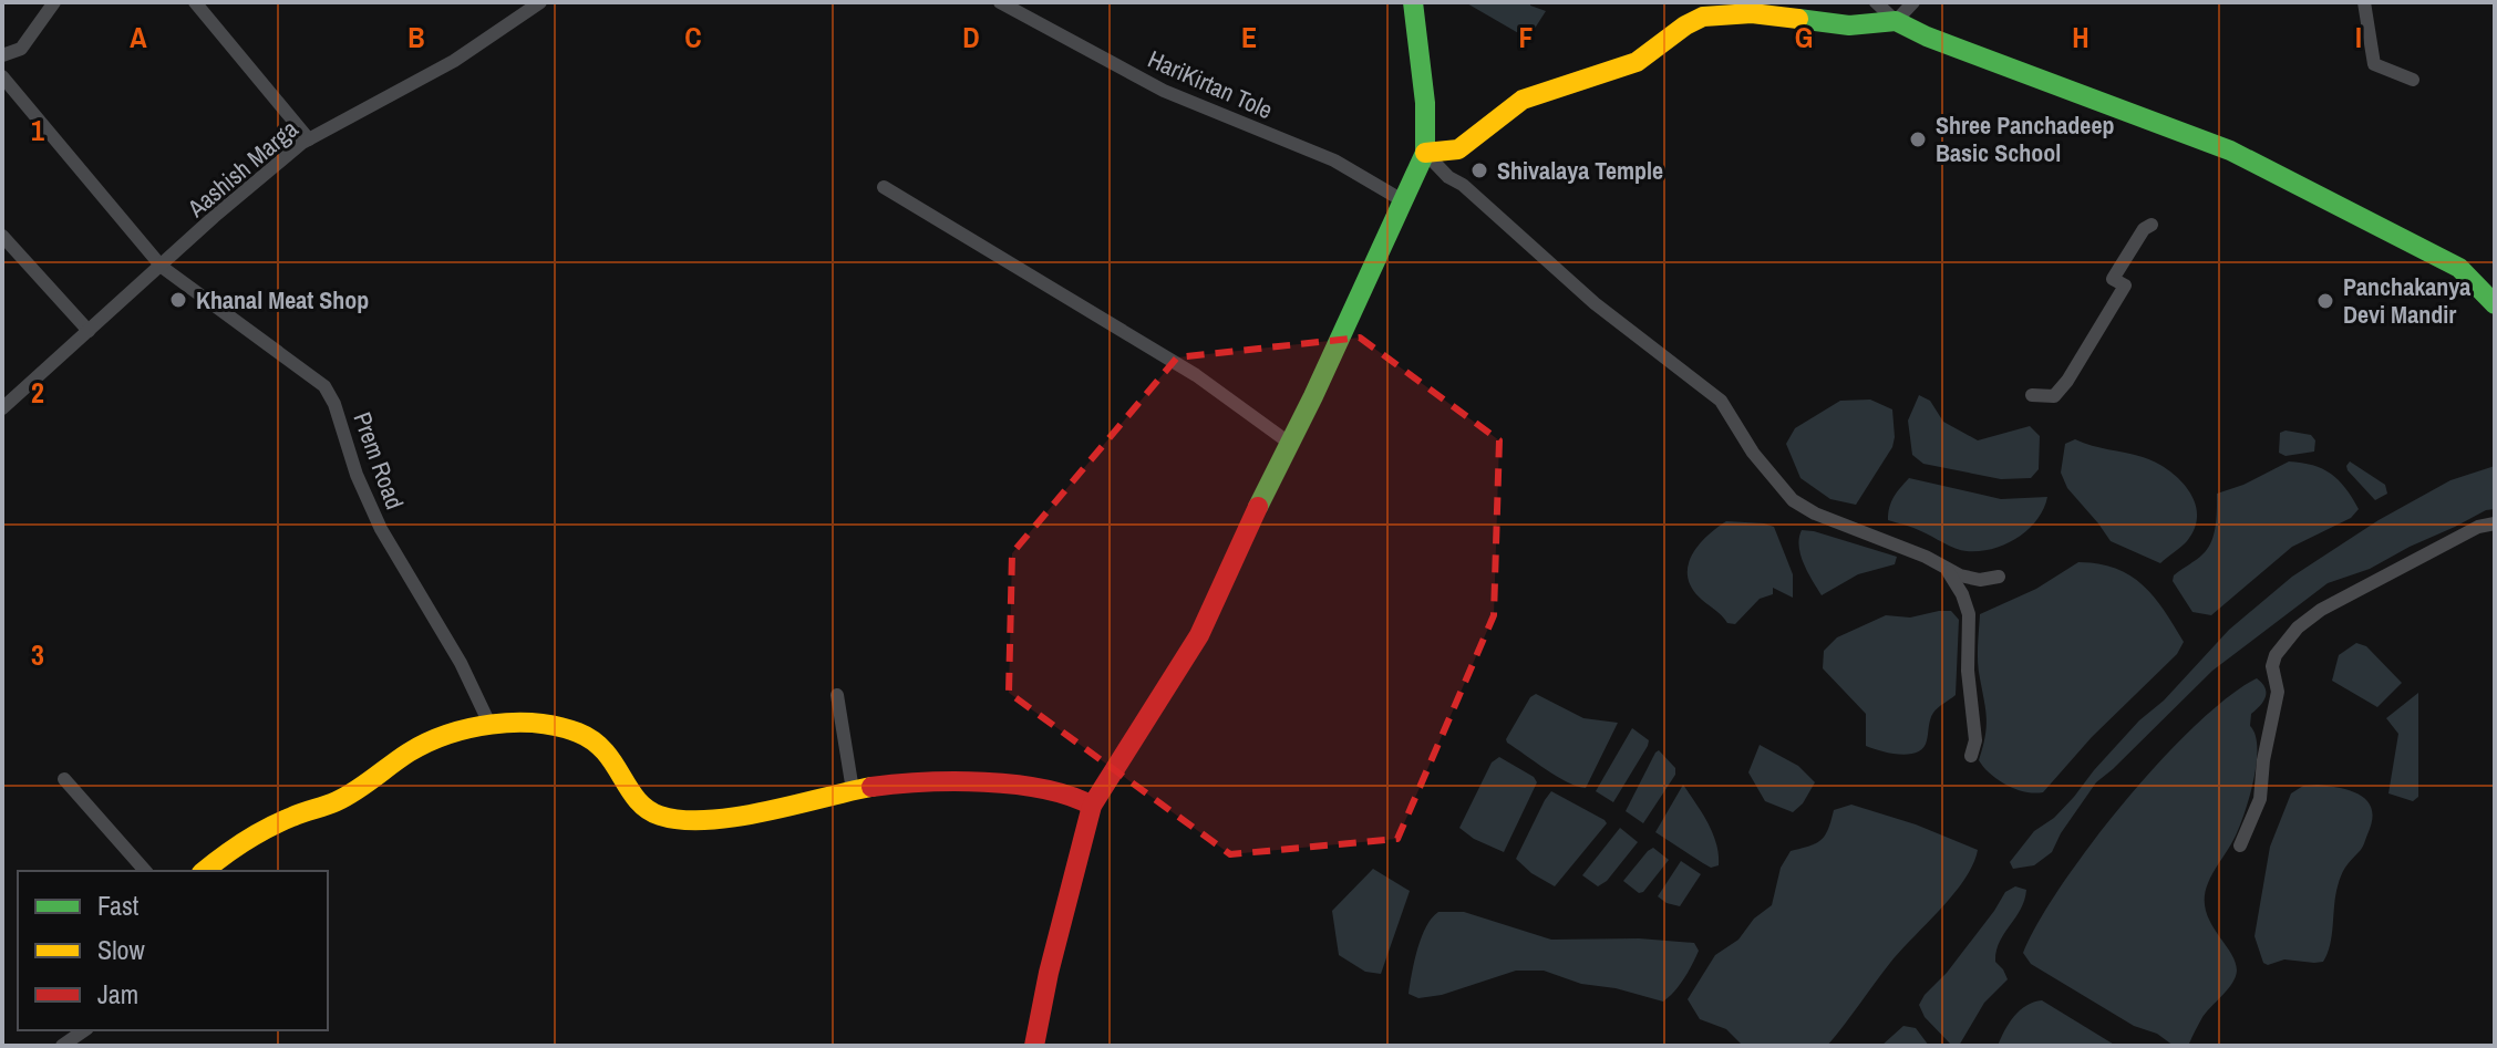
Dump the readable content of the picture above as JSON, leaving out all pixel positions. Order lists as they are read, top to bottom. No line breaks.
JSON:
{"streets":{"street":["HariKirtan Tole","Aashish Marga","Prem Road"]},"crossings":[["Aashish Marga","Prem Road"]],"places":["Shree Panchadeep Basic School","Shivalaya Temple","Khanal Meat Shop","Panchakanya Devi Mandir"],"legend":["Fast","Slow","Jam"],"grid":{"columns":["A","B","C","D","E","F","G","H","I"],"rows":["1","2","3"]}}
